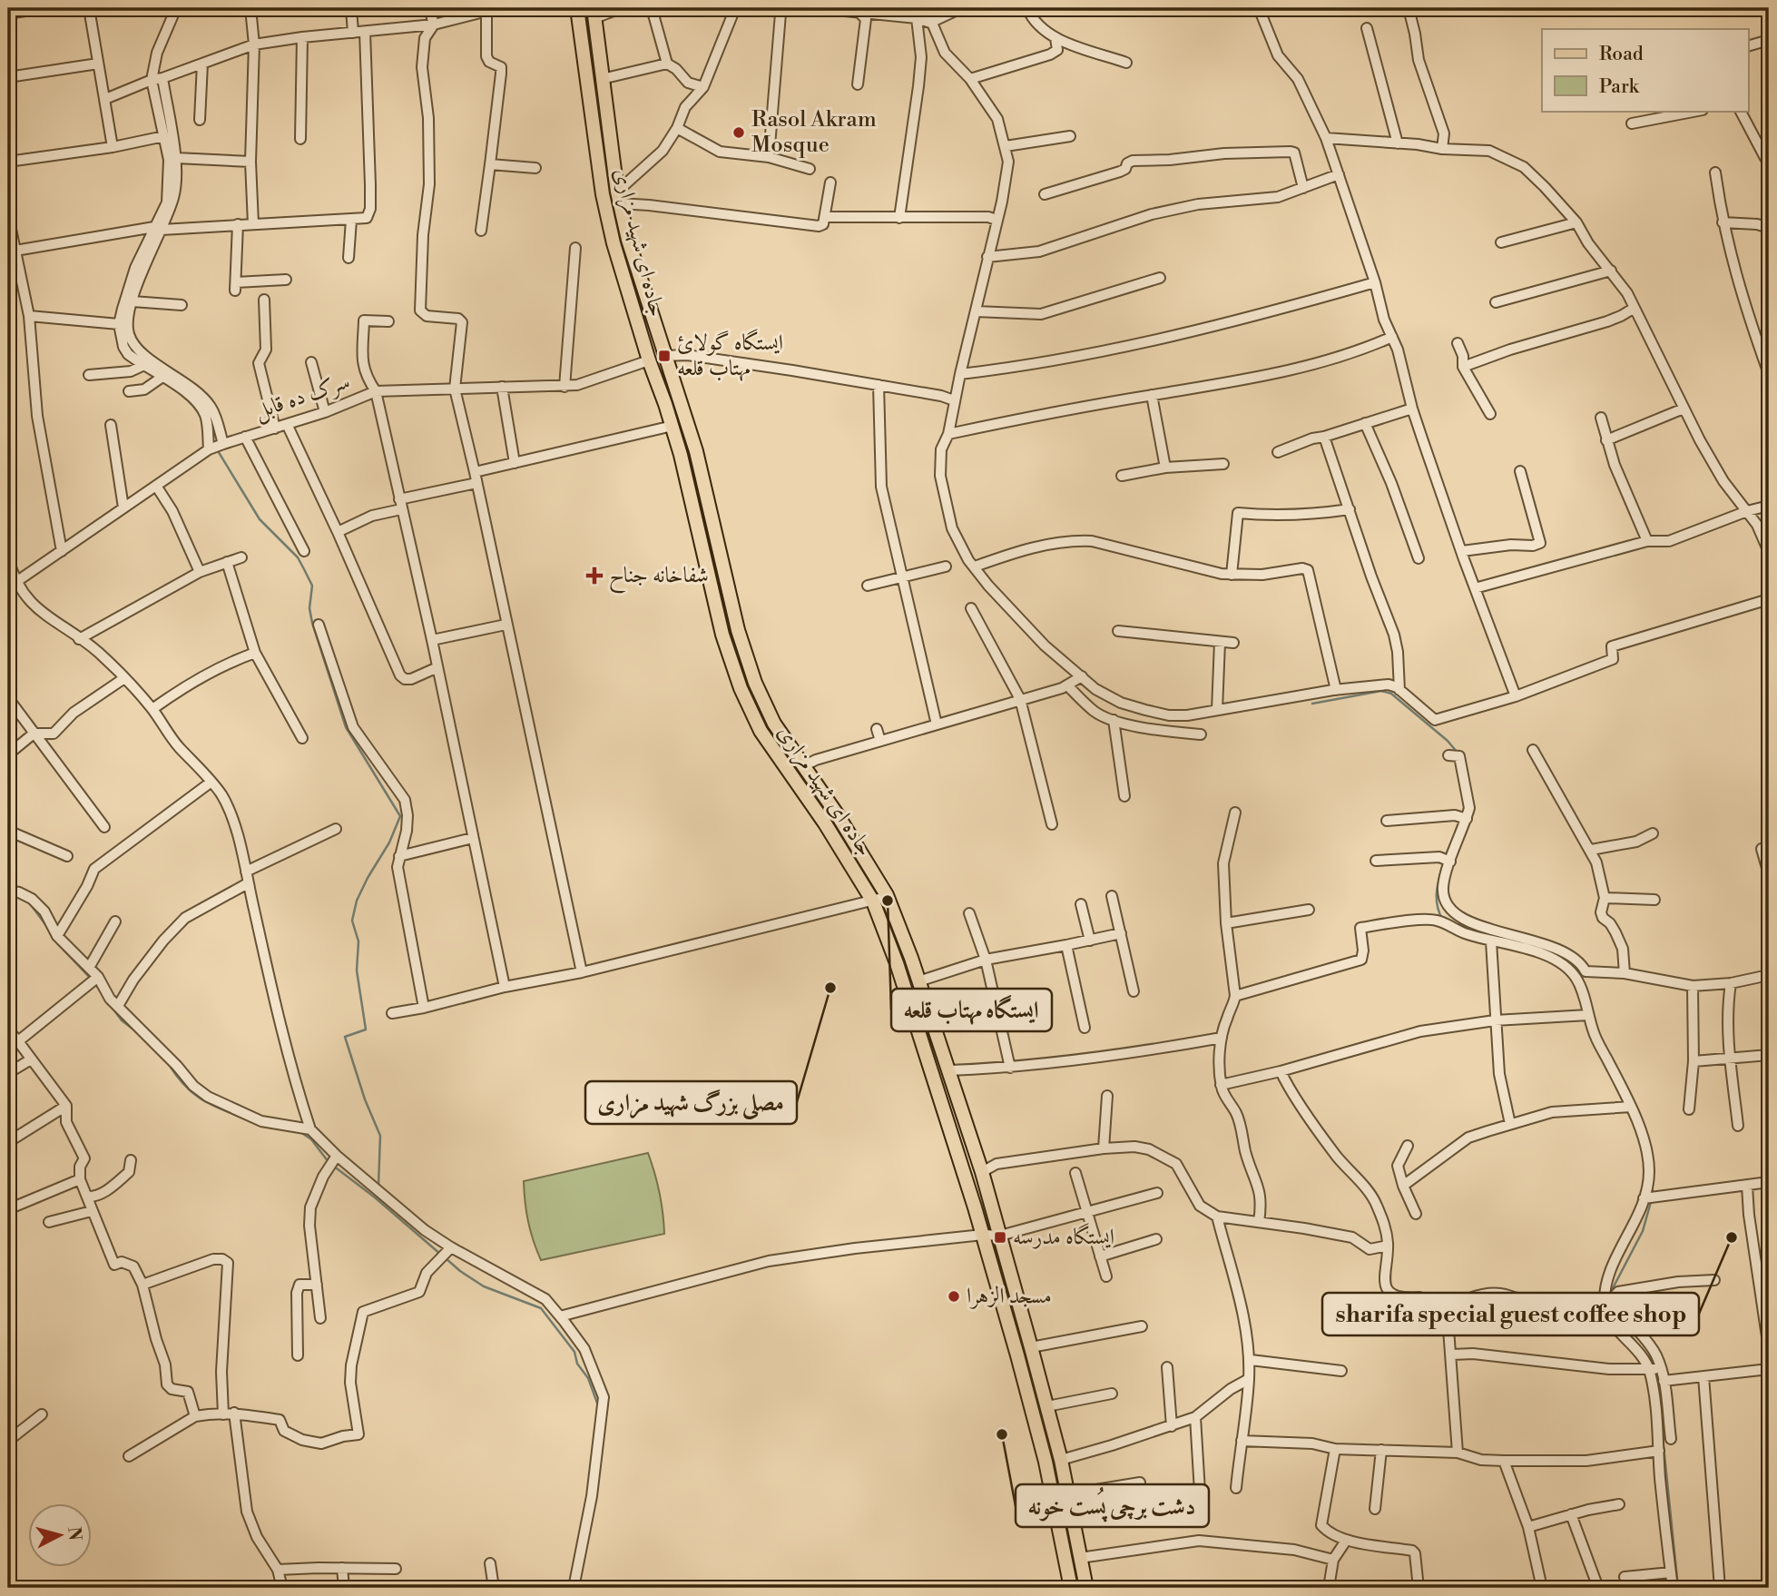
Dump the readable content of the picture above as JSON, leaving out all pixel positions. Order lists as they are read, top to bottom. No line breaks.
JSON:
{"streets":{"main road":["جاده ای شهید مزاری"],"street":["سرک ده قابل"]},"crossings":[["جاده ای شهید مزاری","سرک ده قابل"]],"places":{"other":["Rasol Akram Mosque","ایستگاه مهتاب قلعه","مصلی بزرگ شهید مزاری","sharifa special guest coffee shop","مسجد الزهرا","دشت برچی پُست خونه"],"transit":["ایستگاه گولائ مهتاب قلعه","ایستگاه مدرسه"],"health":["شفاخانه جناح"]},"legend":["Road","Park"],"north":"right"}
